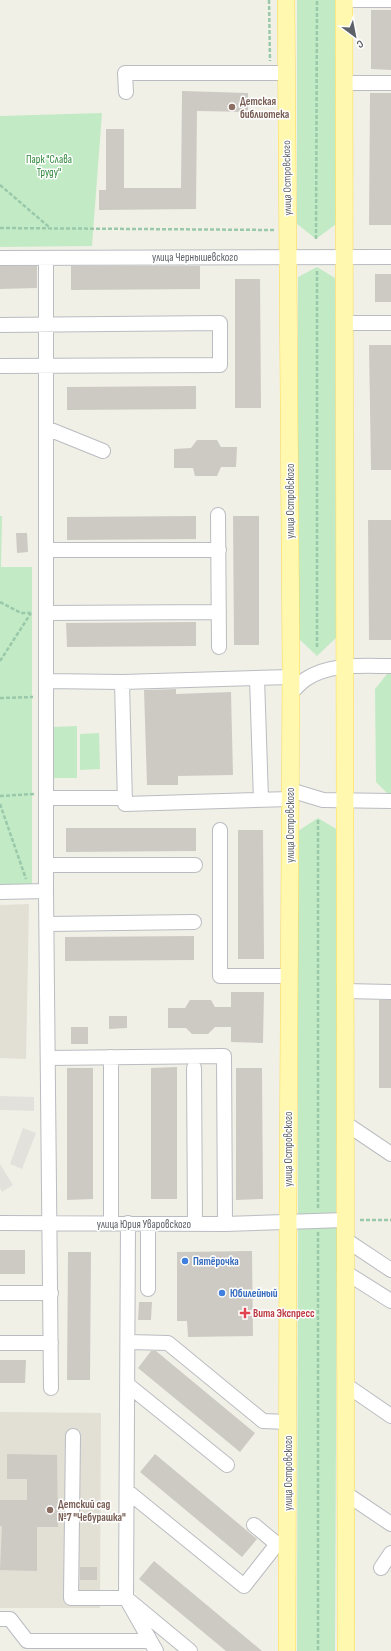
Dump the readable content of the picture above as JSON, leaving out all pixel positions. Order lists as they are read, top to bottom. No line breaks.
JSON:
{"streets":{"main road":["улица Островского"],"street":["улица Чернышевского","улица Юрия Уваровского"]},"crossings":[["улица Островского","улица Чернышевского"],["улица Островского","улица Юрия Уваровского"]],"parks":["Парк \"Слава Труду\""],"places":{"other":["Детская библиотека","Пятёрочка","Юбилейный","Детский сад №7 \"Чебурашка\""],"health":["Вита Экспресс"]},"north":"bottom right"}
